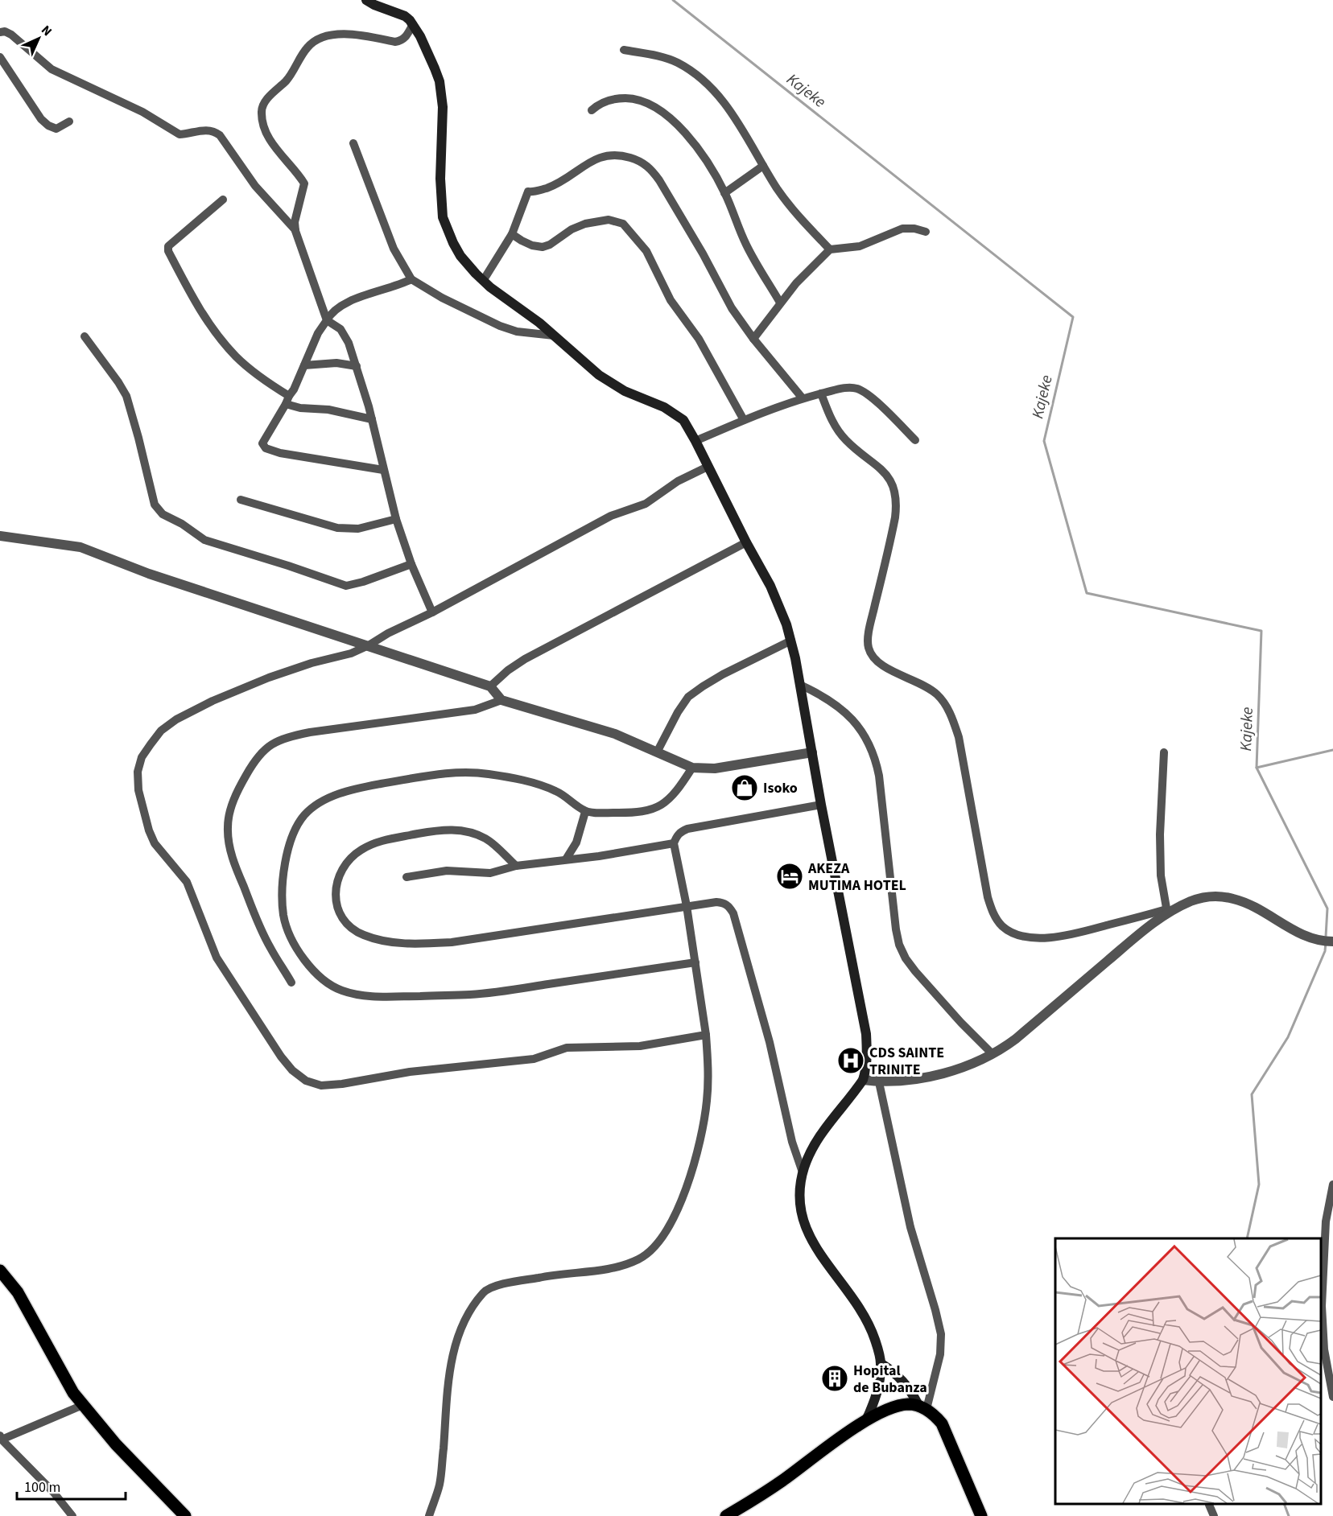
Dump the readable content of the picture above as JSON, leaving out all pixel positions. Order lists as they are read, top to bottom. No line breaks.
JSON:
{"water":["Kajeke"],"places":{"shop":["Isoko"],"hotel":["AKEZA MUTIMA HOTEL"],"hospital":["CDS SAINTE TRINITE"],"building":["Hopital de Bubanza"]},"scale_bar":"100 m","north":"top right"}
